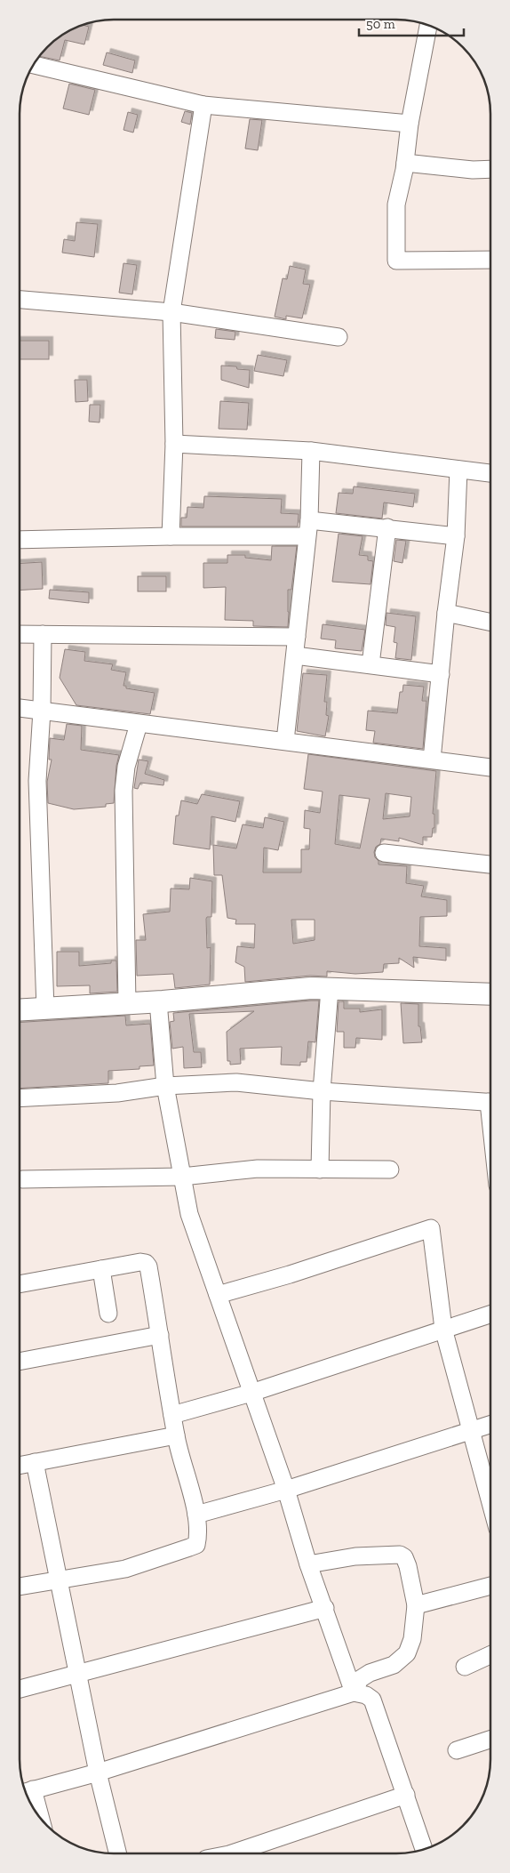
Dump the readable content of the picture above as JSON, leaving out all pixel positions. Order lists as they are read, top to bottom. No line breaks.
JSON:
{"scale_bar":"50 m"}
